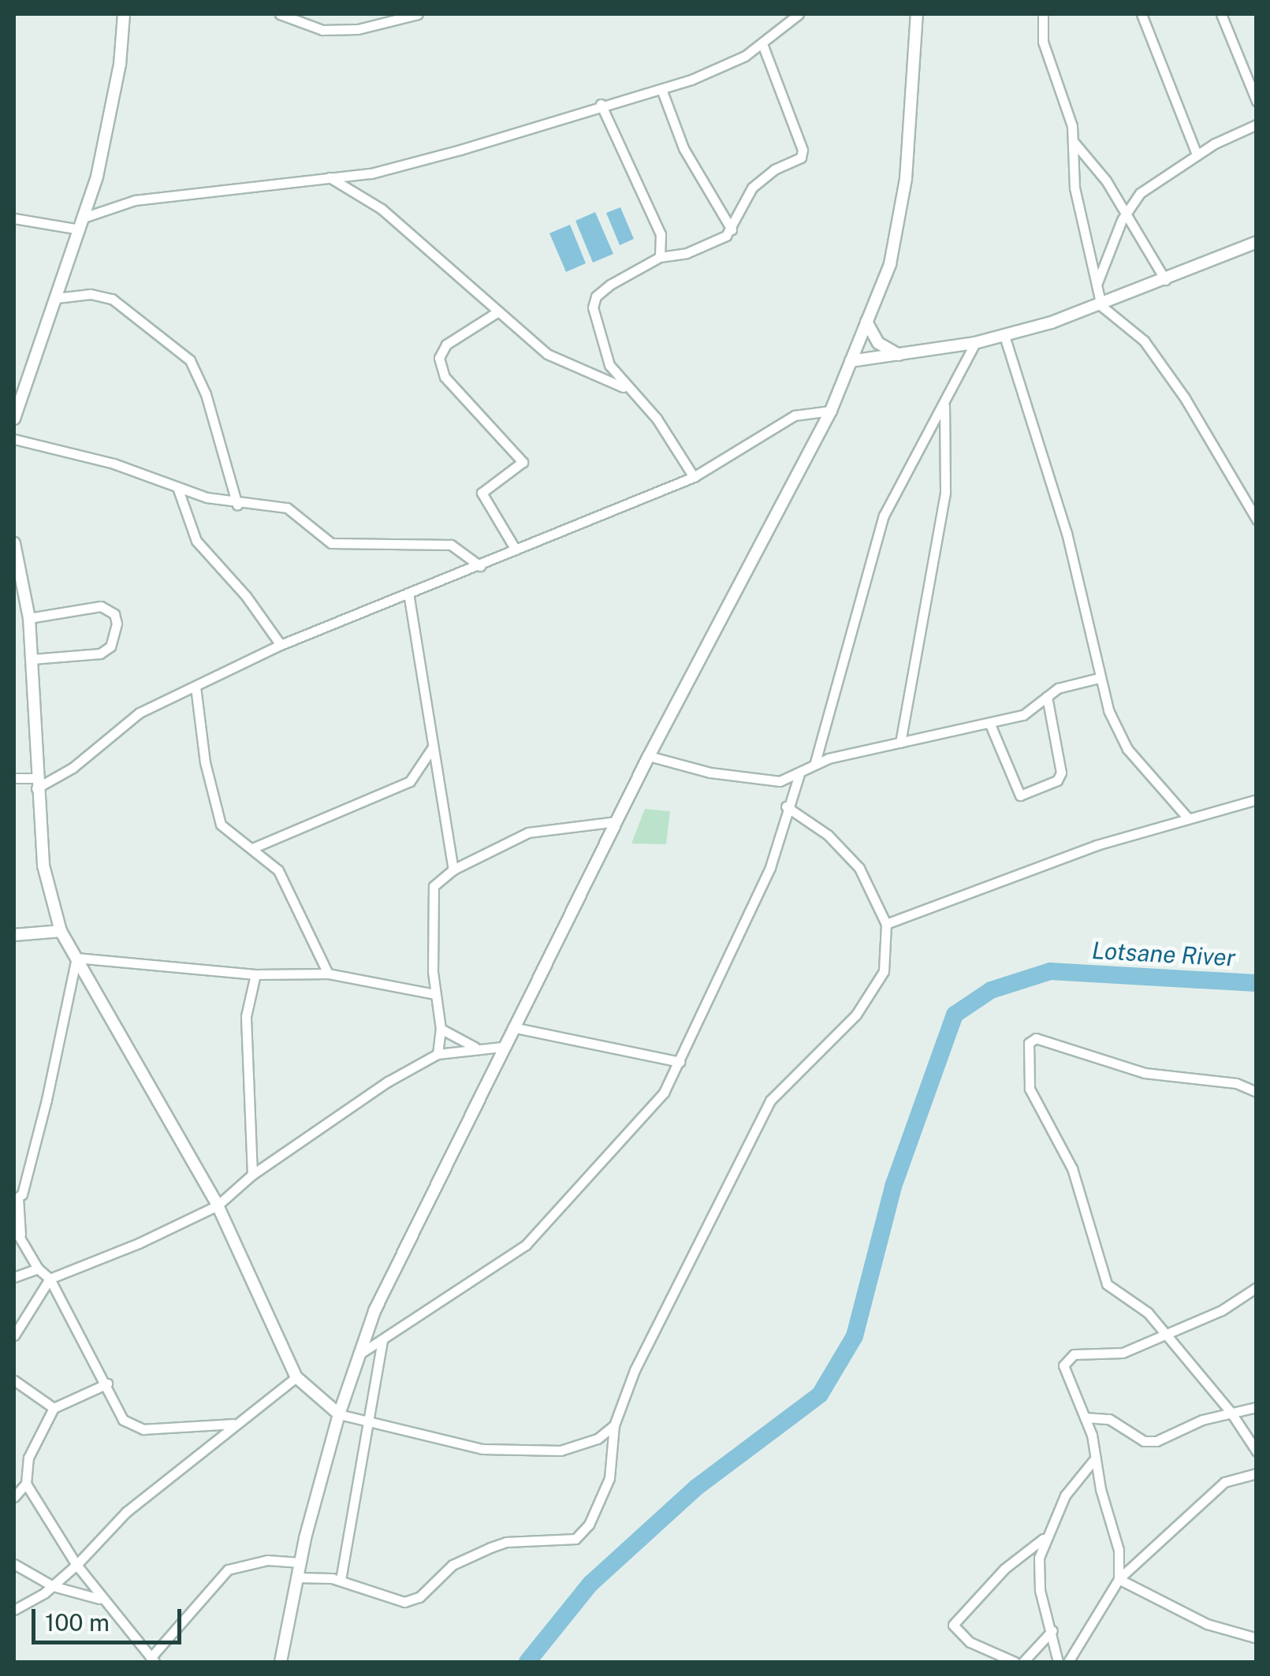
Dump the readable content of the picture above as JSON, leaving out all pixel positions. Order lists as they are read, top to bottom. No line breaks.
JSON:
{"water":["Lotsane River"],"scale_bar":"100 m"}
